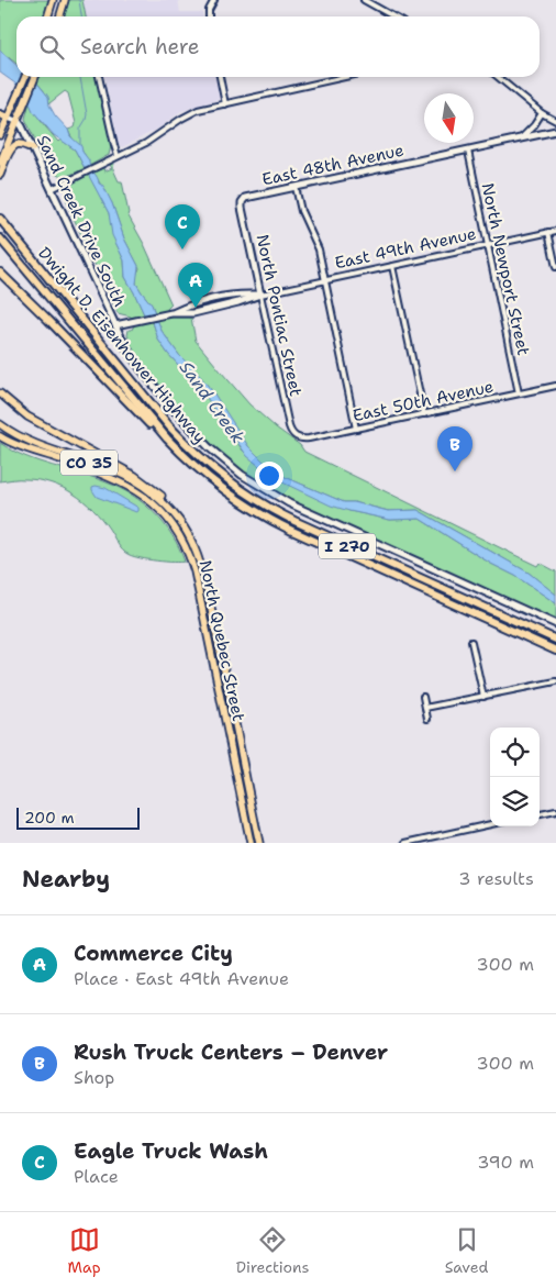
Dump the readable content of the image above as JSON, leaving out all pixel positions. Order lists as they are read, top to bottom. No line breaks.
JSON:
{"streets":{"highway":["Dwight D. Eisenhower Highway","I 270"],"main road":["East 48th Avenue","Sand Creek Drive South","East 49th Avenue","North Pontiac Street","CO 35","North Quebec Street"],"street":["North Newport Street","East 50th Avenue"]},"crossings":[["East 48th Avenue","North Newport Street"],["East 48th Avenue","North Pontiac Street"],["Sand Creek Drive South","East 49th Avenue"],["East 49th Avenue","North Newport Street"],["East 49th Avenue","North Pontiac Street"],["North Newport Street","East 50th Avenue"],["North Pontiac Street","East 50th Avenue"],["CO 35","North Quebec Street"]],"water":["Sand Creek"],"scale_bar":"200 m","north":"bottom","page":{"search":"Search here","pins":["C","A","B"],"scale":"200 m","heading":["Nearby","3 results"],"list":[{"mark":"A","name":"Commerce City","note":"Place · East 49th Avenue","value":"300 m"},{"mark":"B","name":"Rush Truck Centers – Denver","note":"Shop","value":"300 m"},{"mark":"C","name":"Eagle Truck Wash","note":"Place","value":"390 m"}],"nav":["Map","Directions","Saved"]}}
